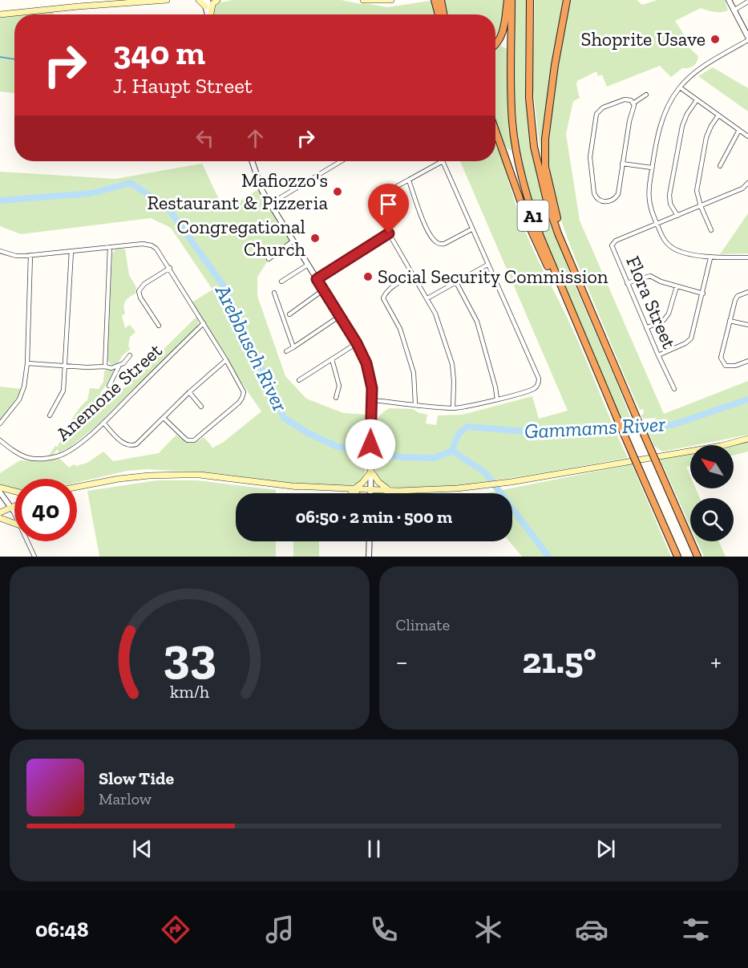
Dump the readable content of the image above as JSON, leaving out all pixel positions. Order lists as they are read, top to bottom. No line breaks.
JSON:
{"streets":{"highway":["A1"],"street":["Flora Street","Anemone Street"]},"water":["Arebbusch River","Gammams River"],"places":["Shoprite Usave","Mafiozzo's Restaurant & Pizzeria","Congregational Church","Social Security Commission"],"north":"top left","page":{"turn":["340 m","J. Haupt Street"],"limit":"40","trip":"06:50 · 2 min · 500 m","tile":"Climate","heat":["−","21.5°","+"],"song":["Slow Tide","Marlow"],"tabs":"06:48","gauge":["33","km/h"]}}
